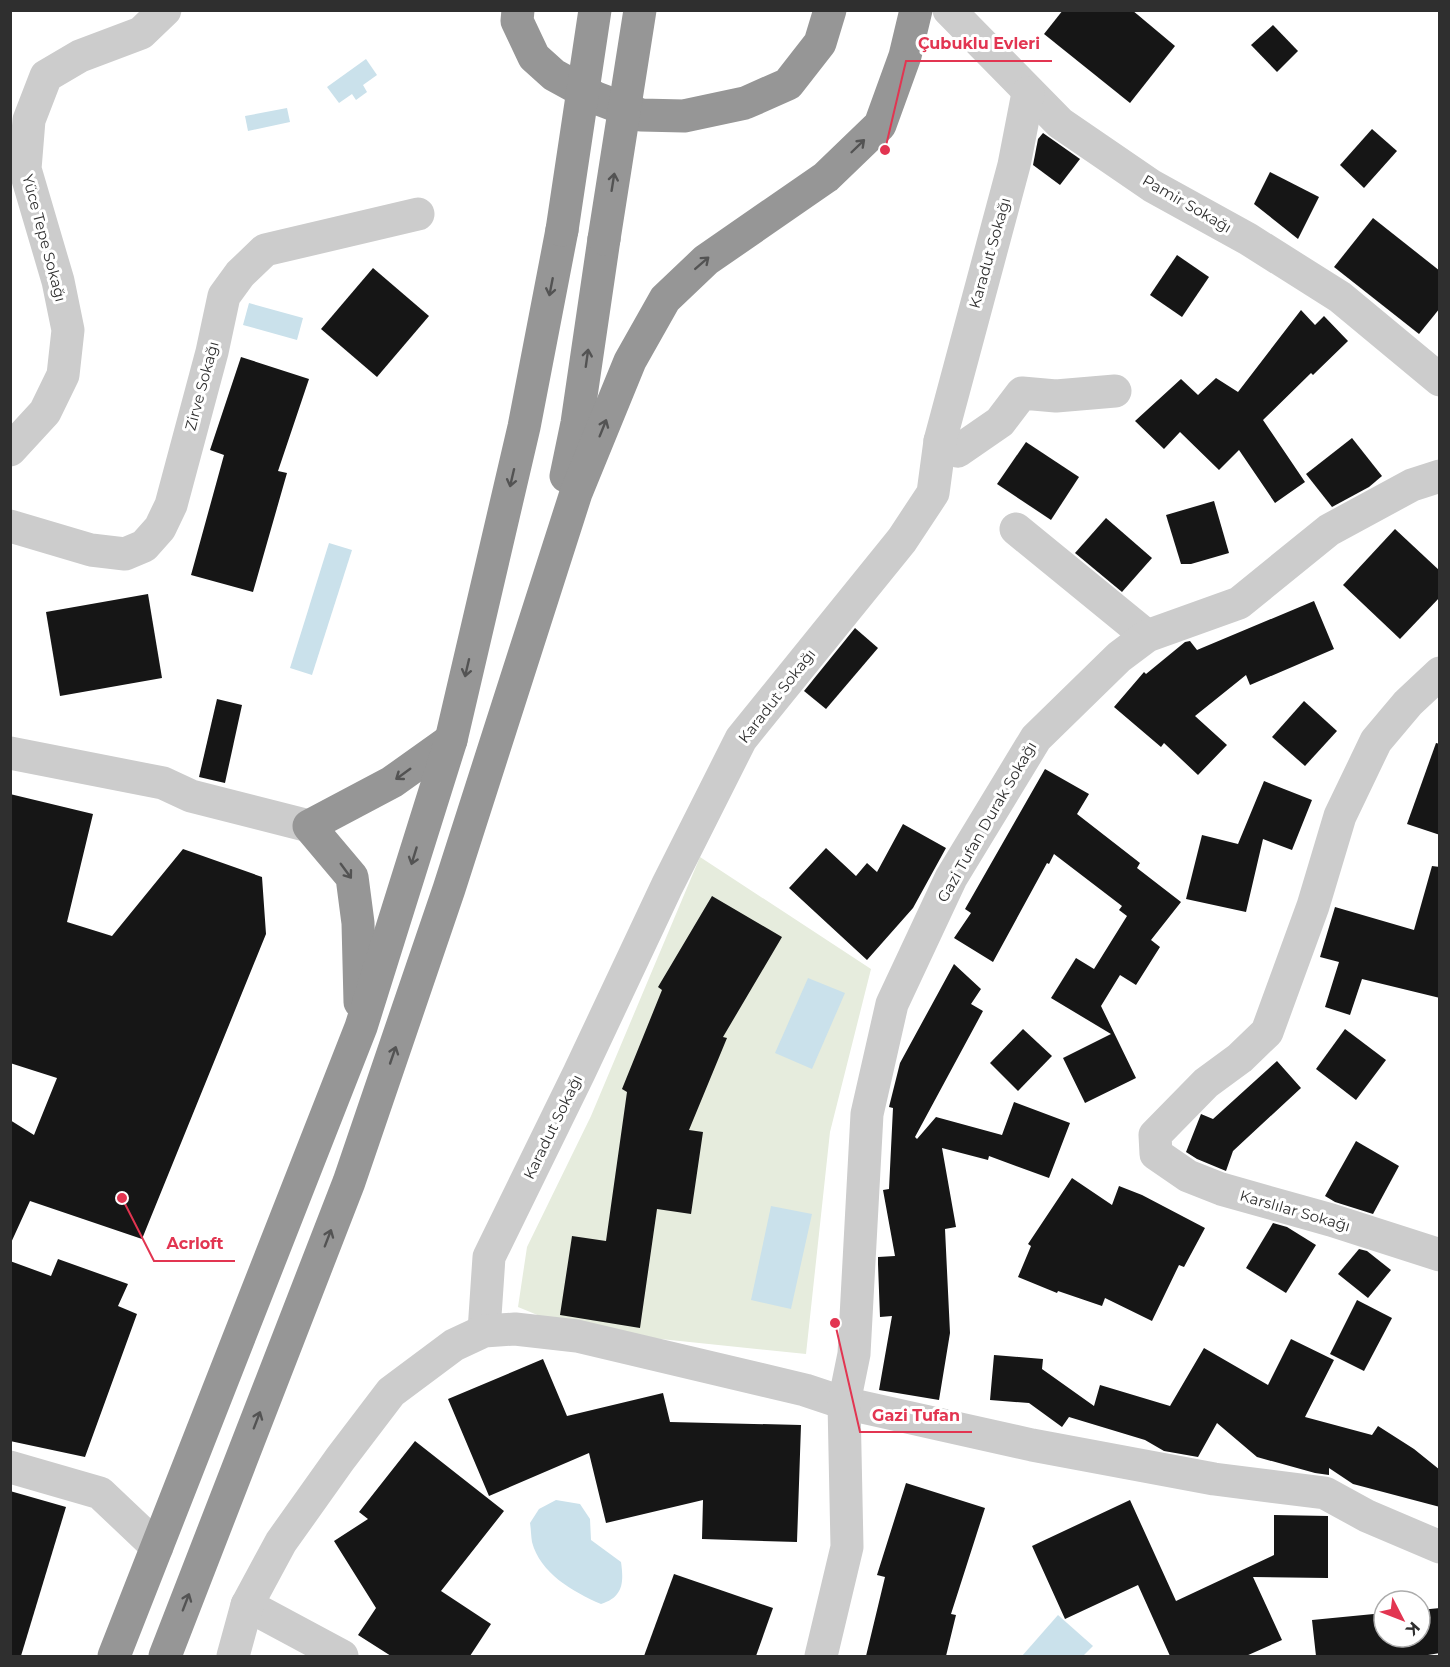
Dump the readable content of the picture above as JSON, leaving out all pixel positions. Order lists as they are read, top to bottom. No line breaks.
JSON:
{"streets":{"street":["Pamir Sokağı","Yüce Tepe Sokağı","Karadut Sokağı","Zirve Sokağı","Gazi Tufan Durak Sokağı","Karslılar Sokağı"]},"crossings":[["Pamir Sokağı","Karadut Sokağı"]],"places":["Çubuklu Evleri","Acrloft","Gazi Tufan"],"north":"bottom right"}
